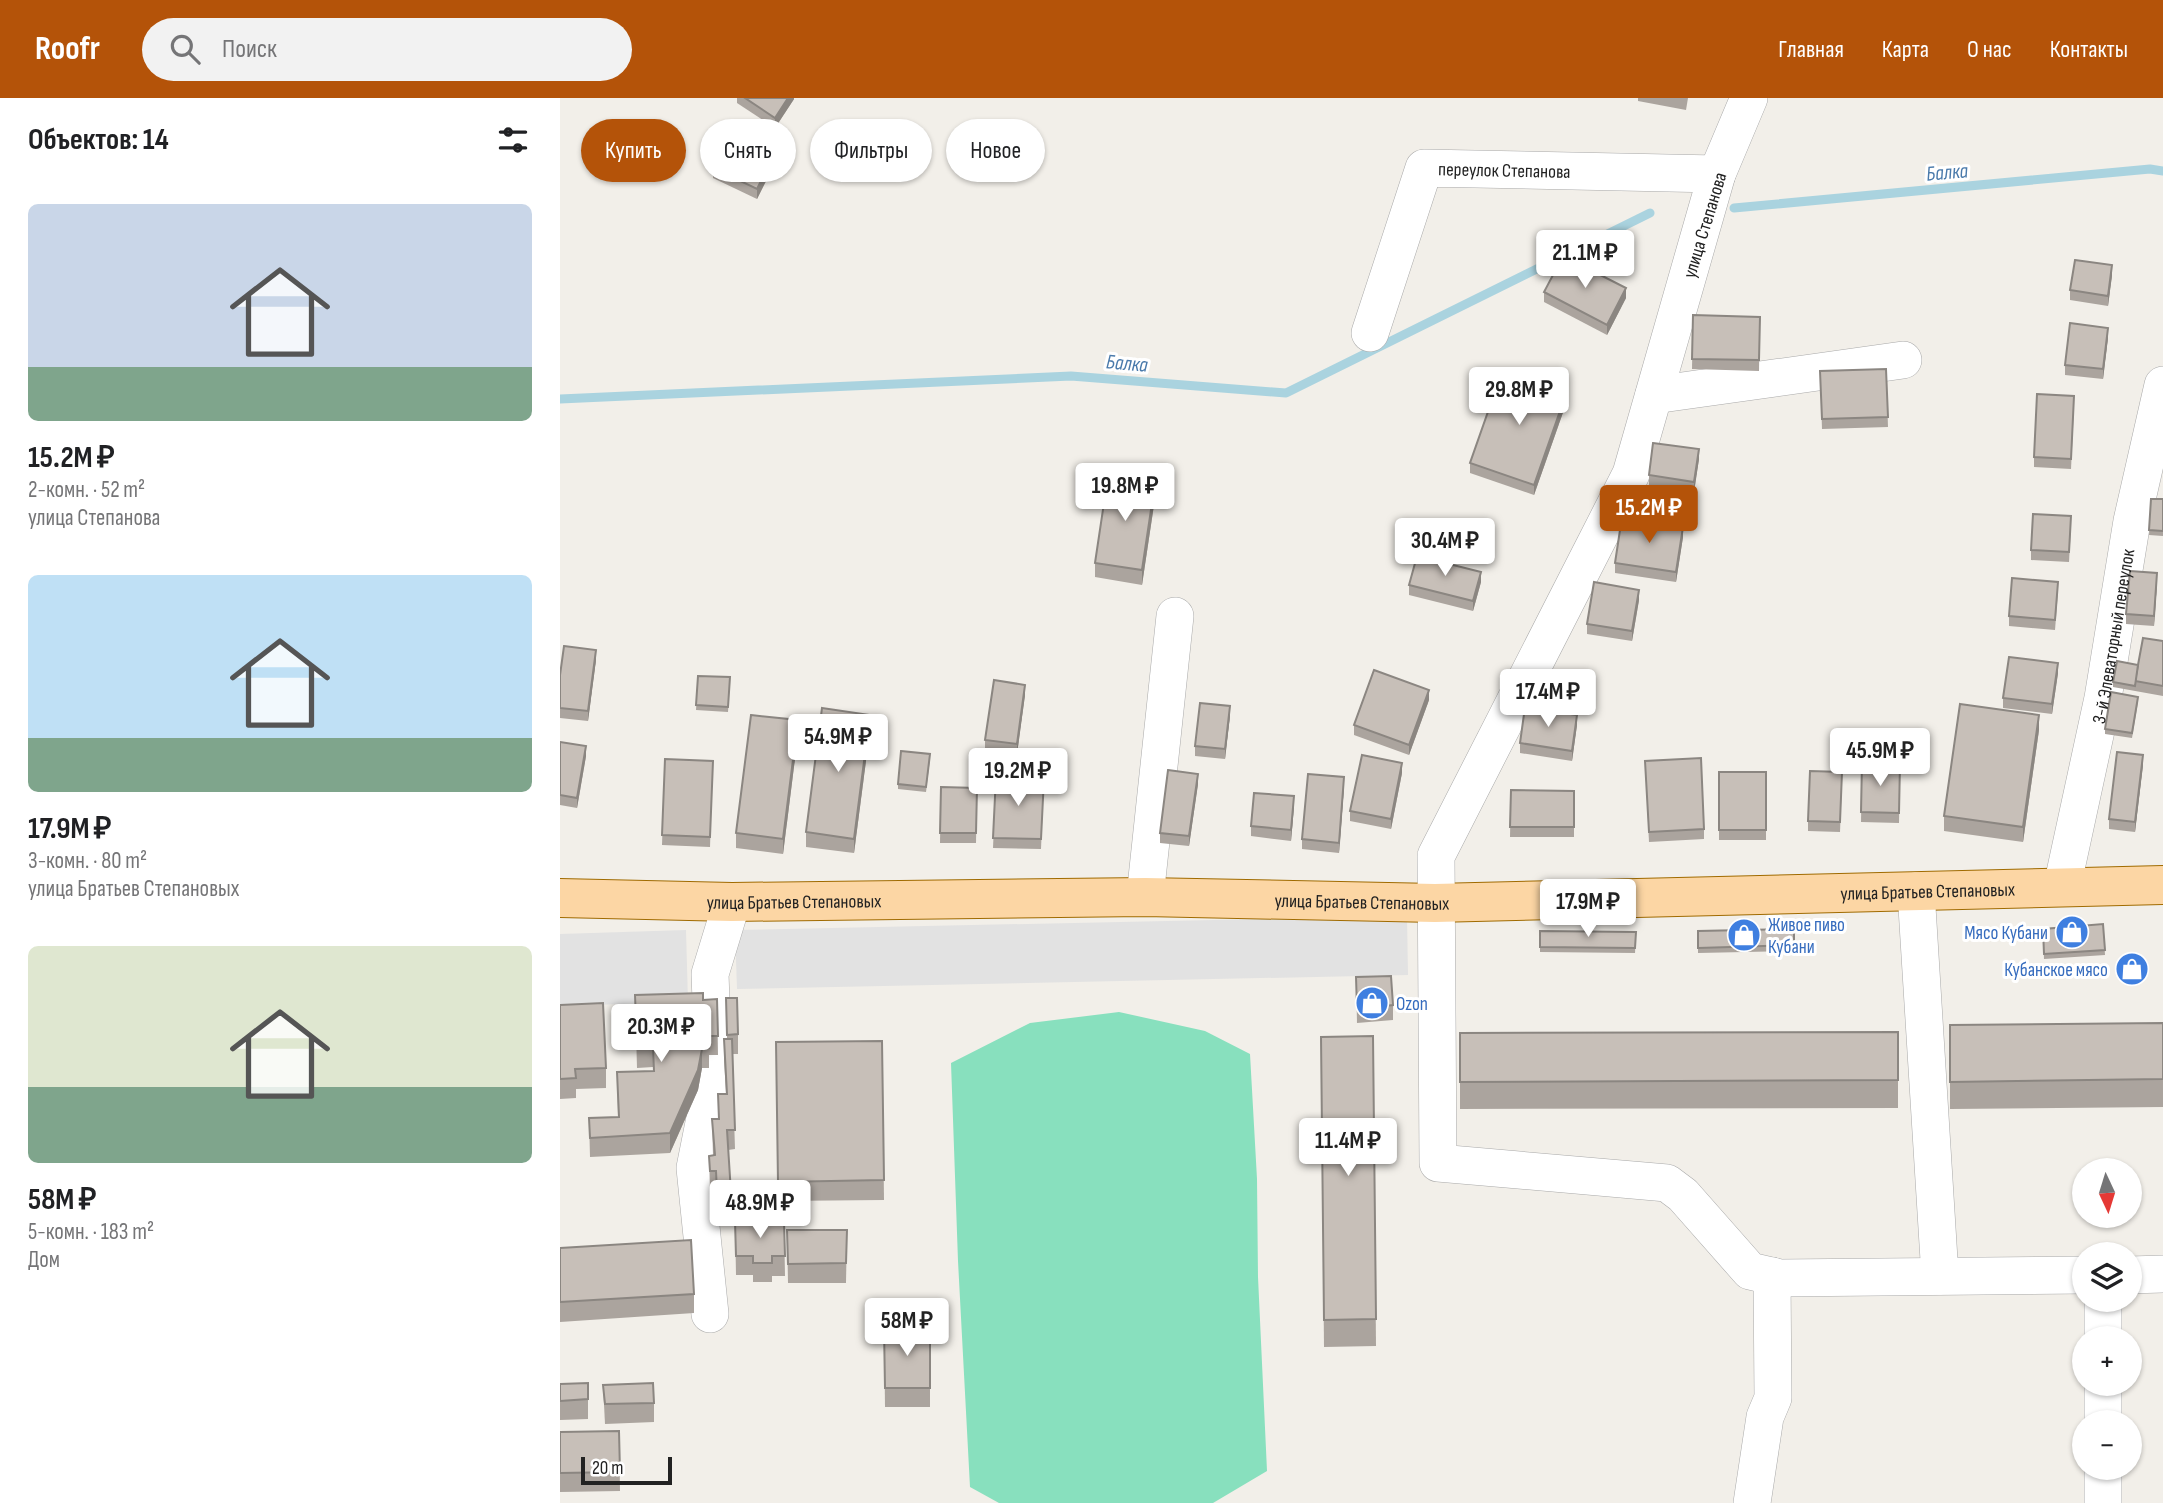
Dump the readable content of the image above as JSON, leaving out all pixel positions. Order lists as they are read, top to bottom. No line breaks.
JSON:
{"streets":{"main road":["улица Братьев Степановых"],"street":["переулок Степанова","улица Степанова","3-й Элеваторный переулок"]},"crossings":[["переулок Степанова","улица Степанова"],["улица Степанова","улица Братьев Степановых"],["3-й Элеваторный переулок","улица Братьев Степановых"]],"water":["Балка"],"places":{"shop":["Мясо Кубани","Живое пиво Кубани","Кубанское мясо","Ozon"]},"scale_bar":"20 m","north":"bottom","page":{"header":"Roofr","search":"Поиск","nav":["Главная","Карта","О нас","Контакты"],"heading":"Объектов: 14","chip":["Купить","Снять","Фильтры","Новое"],"list":[{"name":"15.2M ₽","note":"2-комн. · 52 m² · улица Степанова"},{"name":"17.9M ₽","note":"3-комн. · 80 m² · улица Братьев Степановых"},{"name":"58M ₽","note":"5-комн. · 183 m² · Дом"}],"price":["21.1M ₽","29.8M ₽","19.8M ₽","15.2M ₽","30.4M ₽","17.4M ₽","54.9M ₽","45.9M ₽","19.2M ₽","17.9M ₽","20.3M ₽","11.4M ₽","48.9M ₽","58M ₽"],"map_buttons":["+","−"],"scale":"20 m"}}
